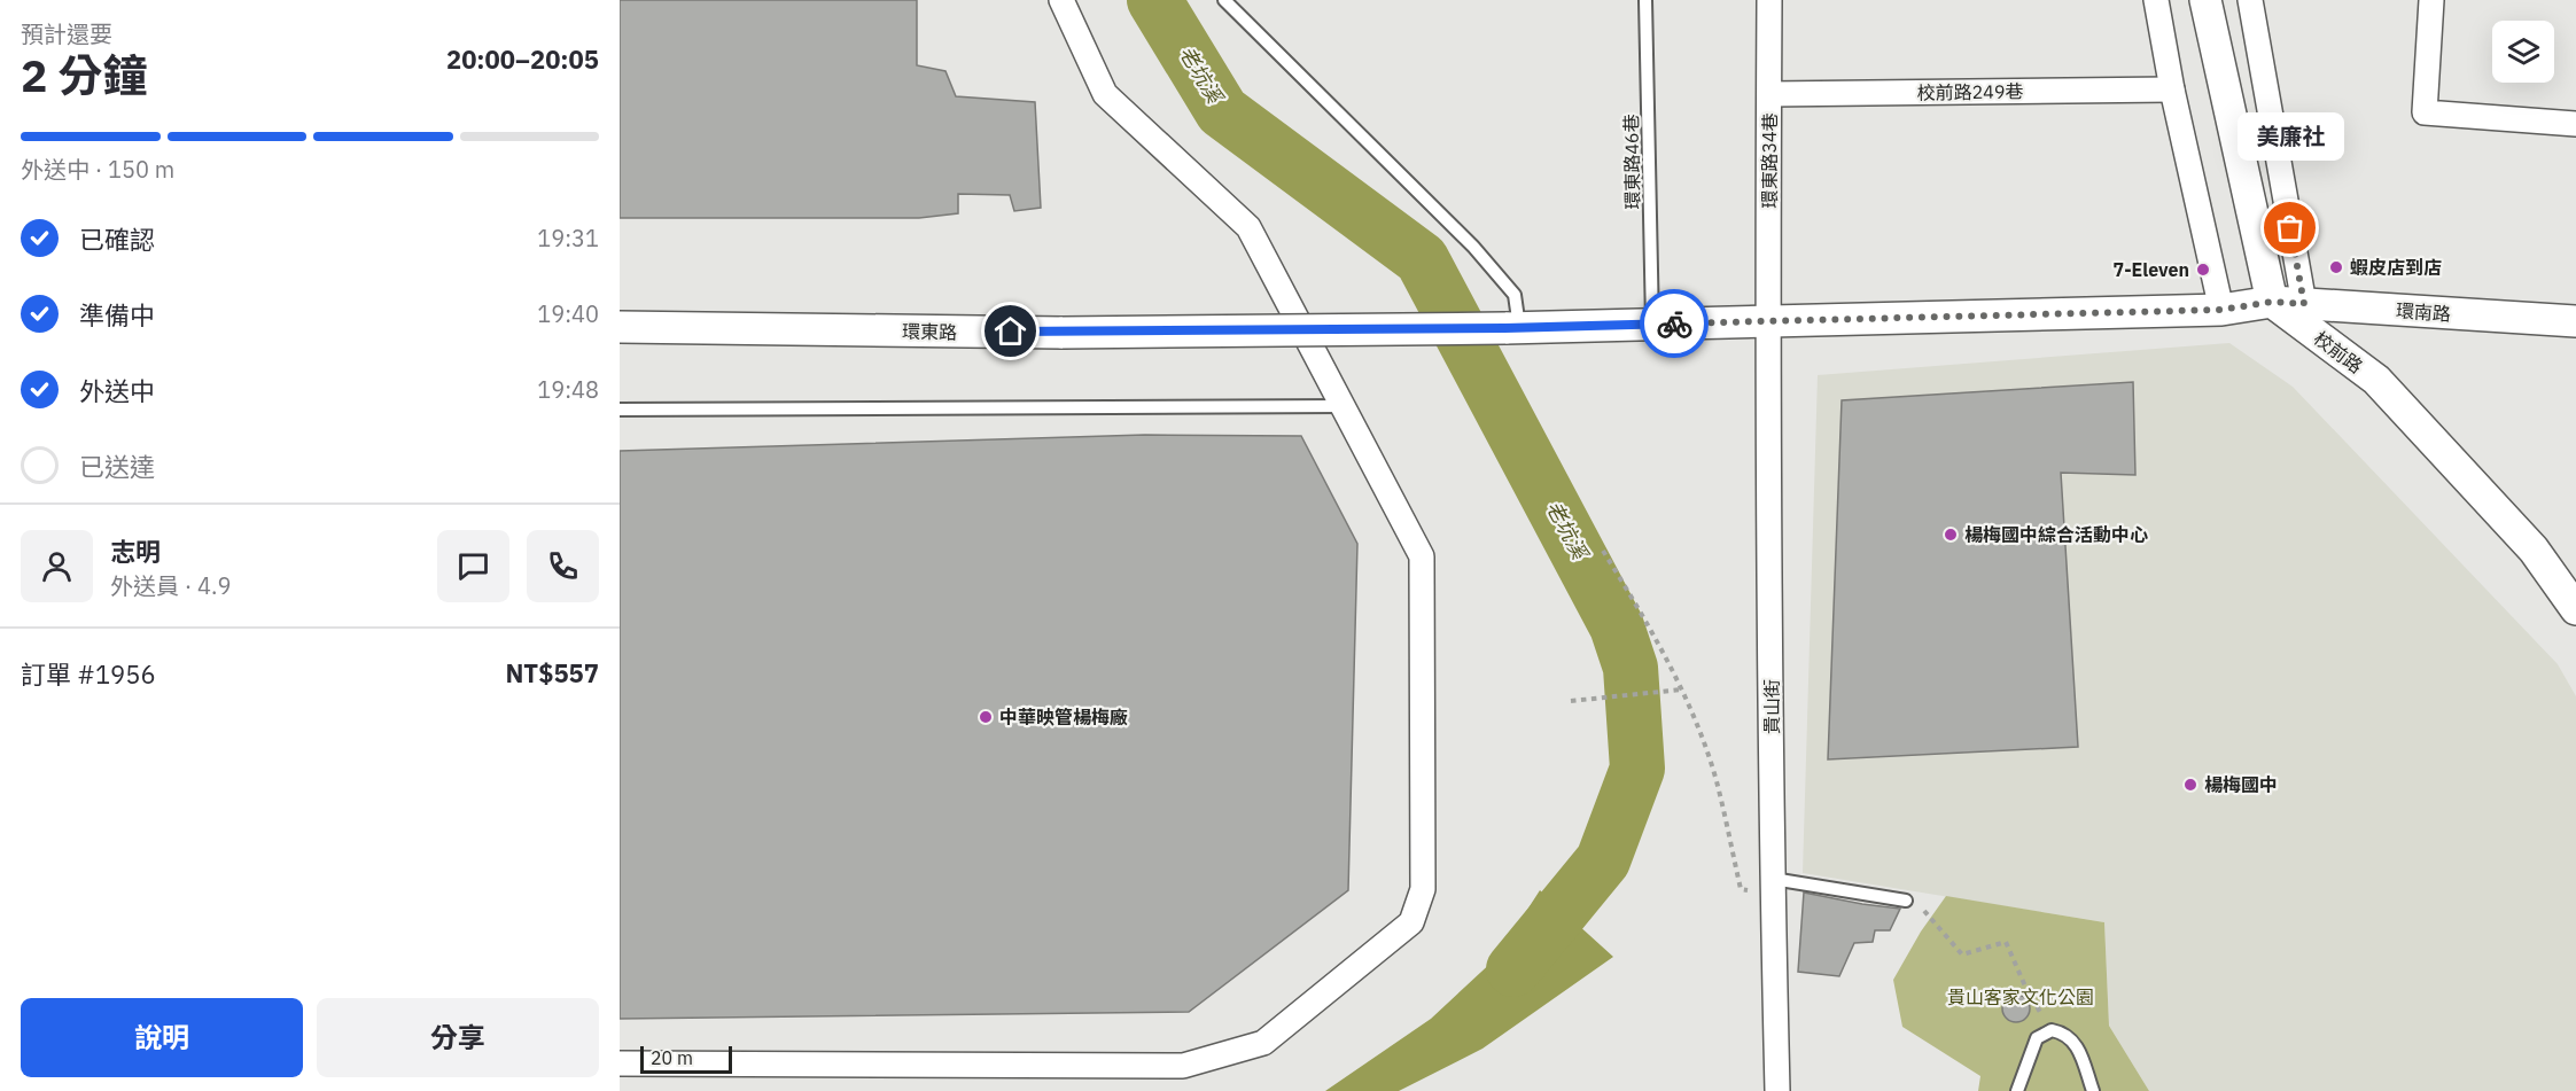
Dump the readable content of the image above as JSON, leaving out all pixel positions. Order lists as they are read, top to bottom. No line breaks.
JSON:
{"streets":{"street":["校前路249巷","環東路34巷","環南路","環東路","校前路","貴山街"],"lane":["環東路46巷"]},"crossings":[["校前路249巷","環東路34巷"],["環東路34巷","環東路"],["環東路34巷","貴山街"],["環東路46巷","環東路"],["環南路","環東路"],["環南路","校前路"],["環東路","校前路"],["環東路","貴山街"]],"water":["老坑溪"],"parks":["貴山客家文化公園"],"places":["美廉社","蝦皮店到店","7-Eleven","楊梅國中綜合活動中心","中華映管楊梅廠","楊梅國中"],"scale_bar":"20 m","page":{"heading":["2 分鐘","預計還要","20:00–20:05"],"panel":["志明","外送員 · 4.9","訂單 #1956","NT$557"],"bubble":"美廉社","bar":"外送中 · 150 m","list":[["已確認","19:31"],["準備中","19:40"],["外送中","19:48"],"已送達"],"buttons":["說明","分享"],"scale":"20 m"}}
